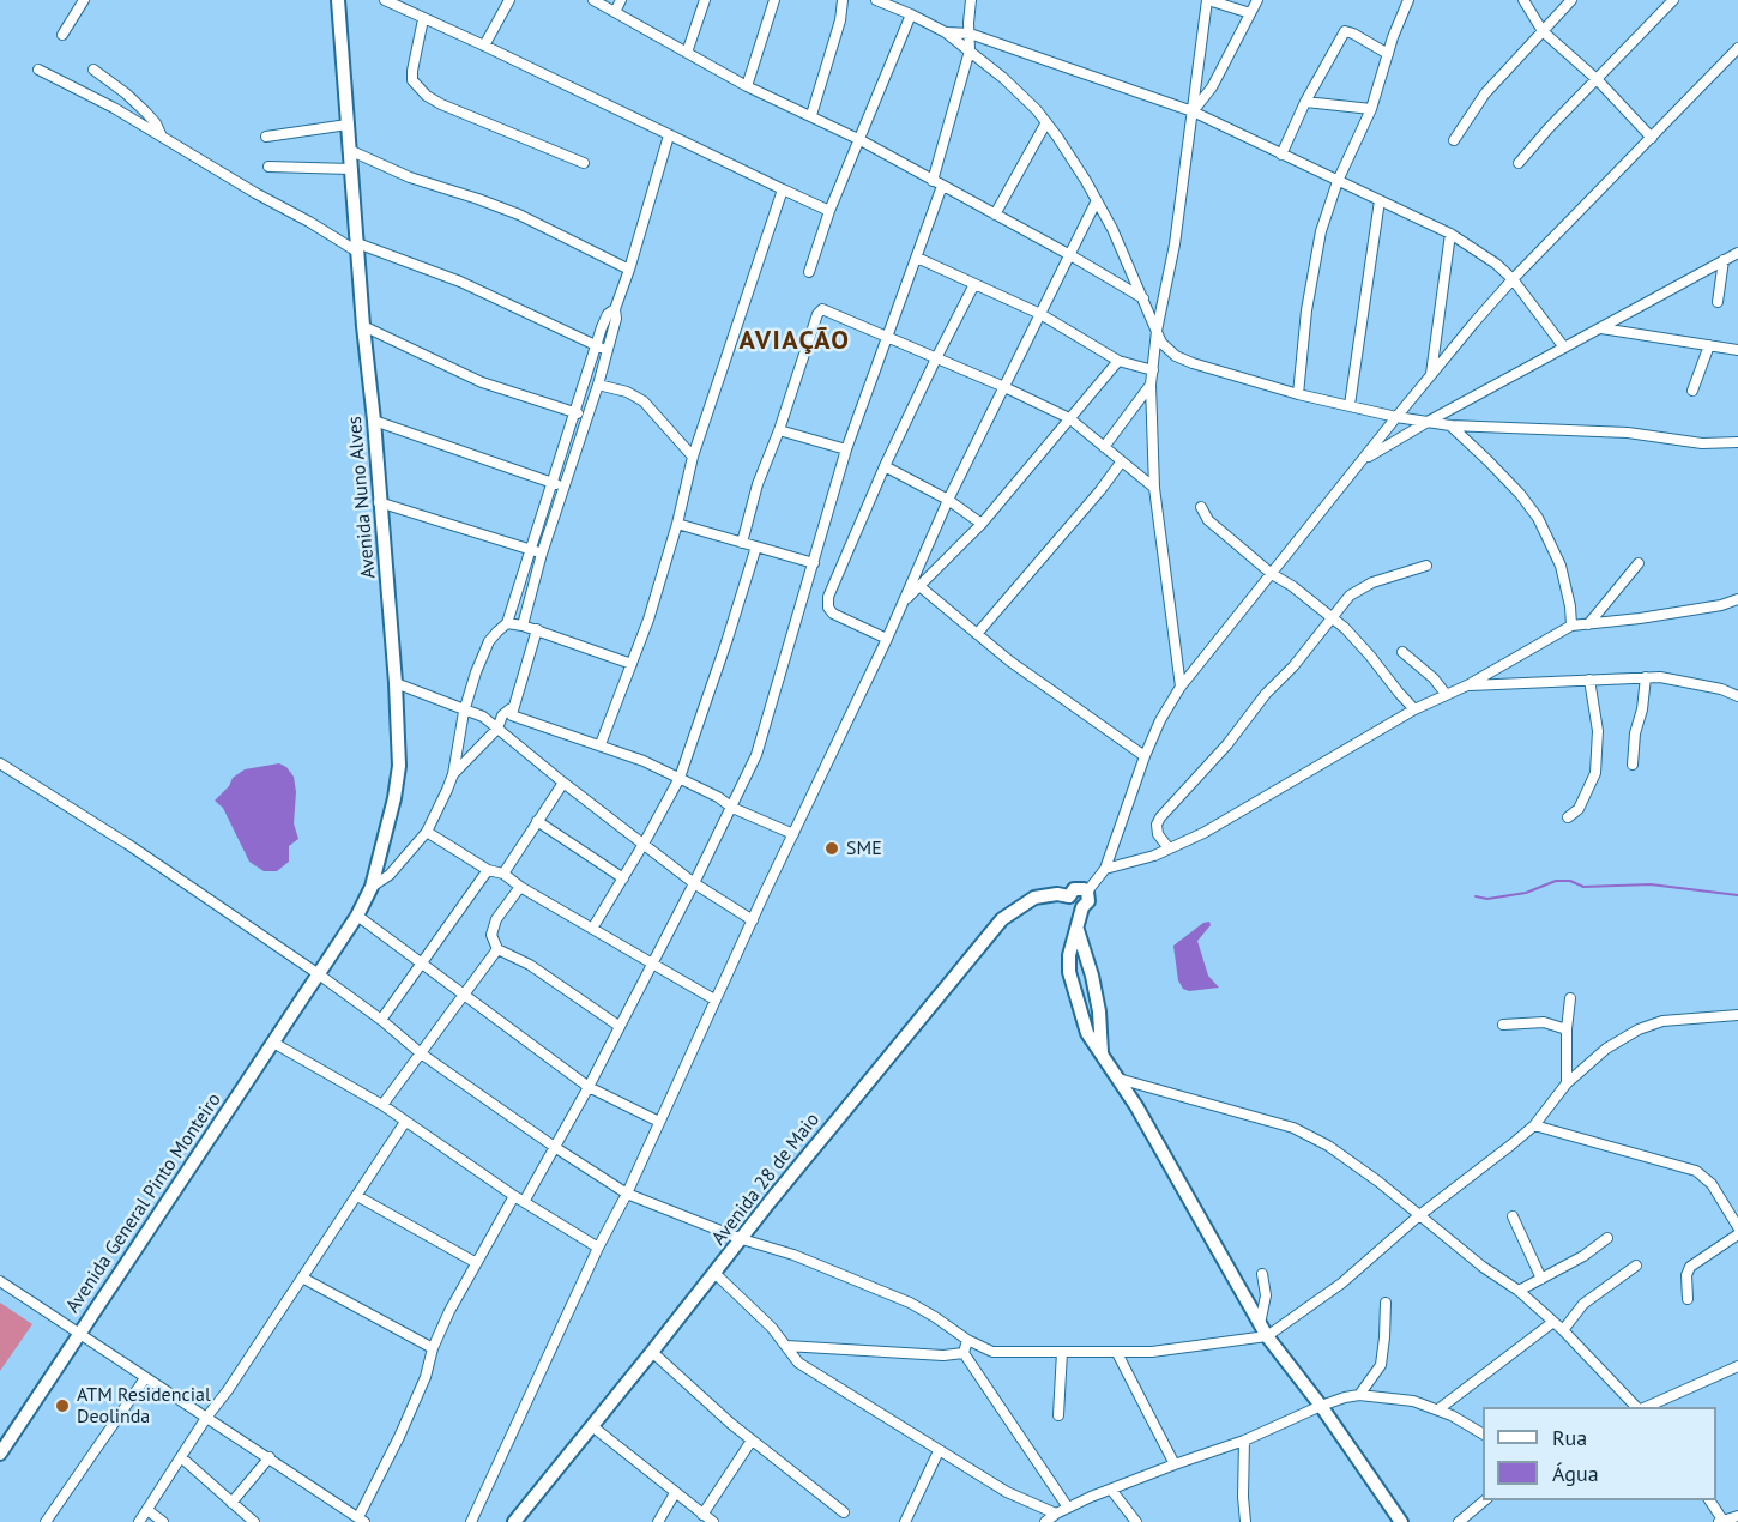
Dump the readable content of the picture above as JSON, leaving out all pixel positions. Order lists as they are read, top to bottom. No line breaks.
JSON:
{"streets":{"street":["Avenida Nuno Alves","Avenida 28 de Maio","Avenida General Pinto Monteiro"]},"crossings":[["Avenida Nuno Alves","Avenida General Pinto Monteiro"]],"districts":["AVIAÇÃO"],"places":["SME","ATM Residencial Deolinda"],"legend":["Rua","Água"]}
